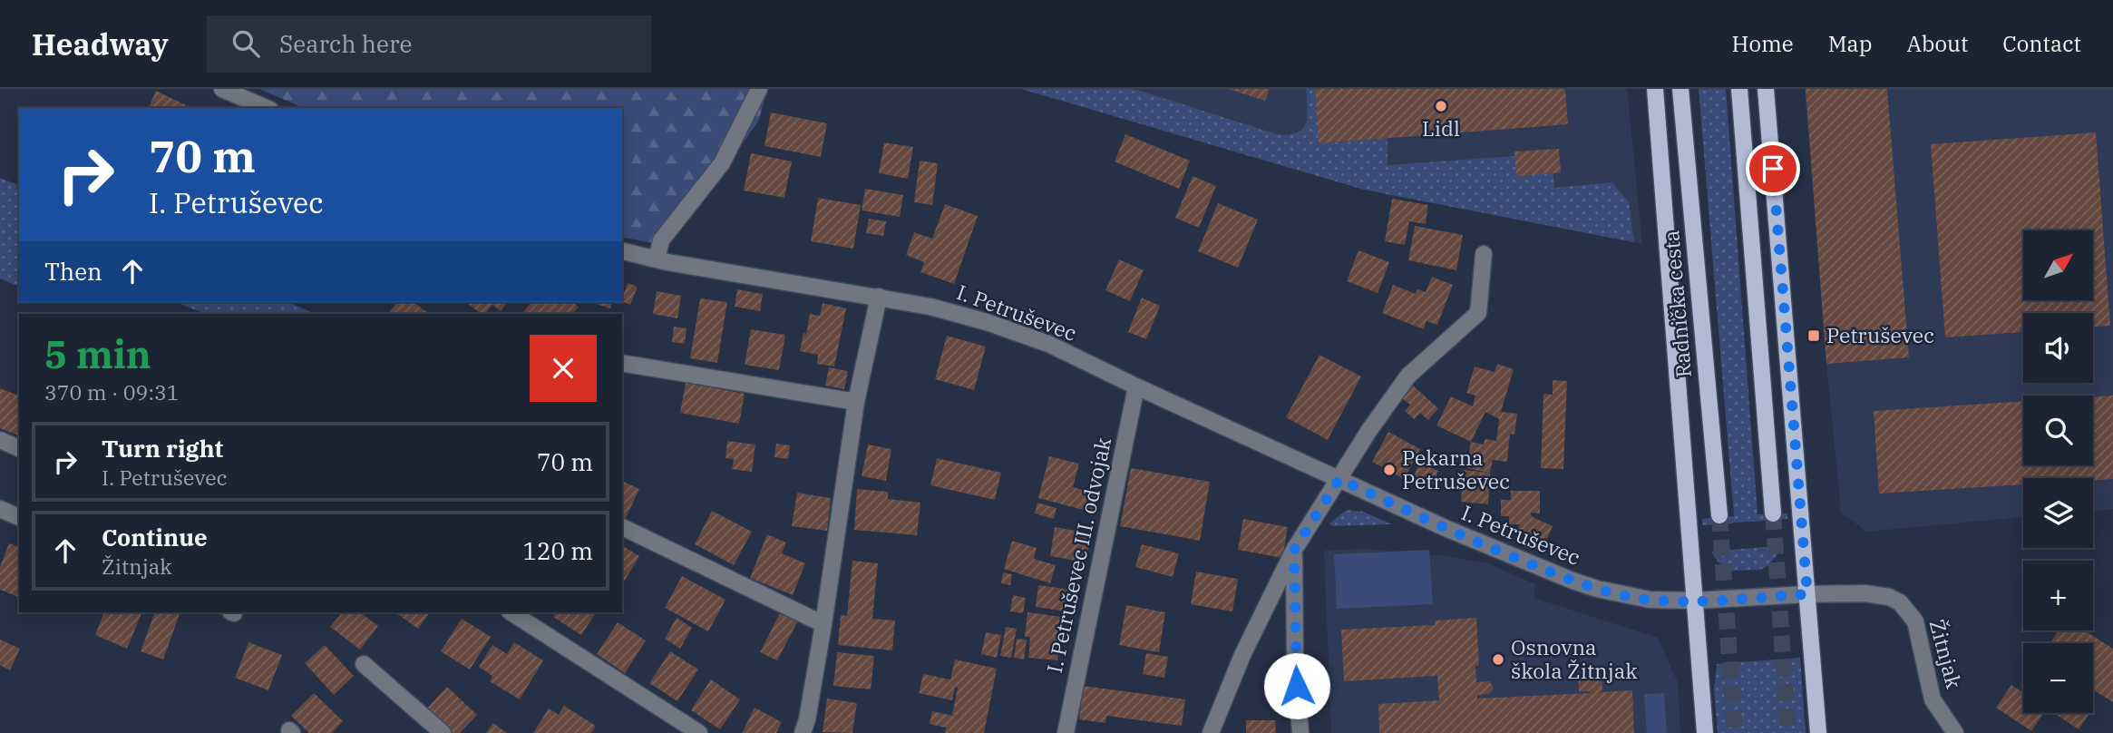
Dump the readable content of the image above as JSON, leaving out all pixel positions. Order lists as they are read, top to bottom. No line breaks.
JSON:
{"streets":{"main road":["Radnička cesta"],"street":["I. Petruševec","I. Petruševec III. odvojak","Žitnjak"]},"crossings":[["I. Petruševec","I. Petruševec III. odvojak"],["I. Petruševec","Žitnjak"]],"places":{"other":["Lidl","Pekarna Petruševec","Osnovna škola Žitnjak"],"transit":["Petruševec"]},"north":"top right","page":{"header":"Headway","search":"Search here","nav":["Home","Map","About","Contact"],"turn":["70 m","I. Petruševec"],"map_buttons":["+","−"],"then":"Then","heading":["5 min","370 m · 09:31"],"list":[{"name":"Turn right","note":"I. Petruševec","value":"70 m"},{"name":"Continue","note":"Žitnjak","value":"120 m"}]}}
